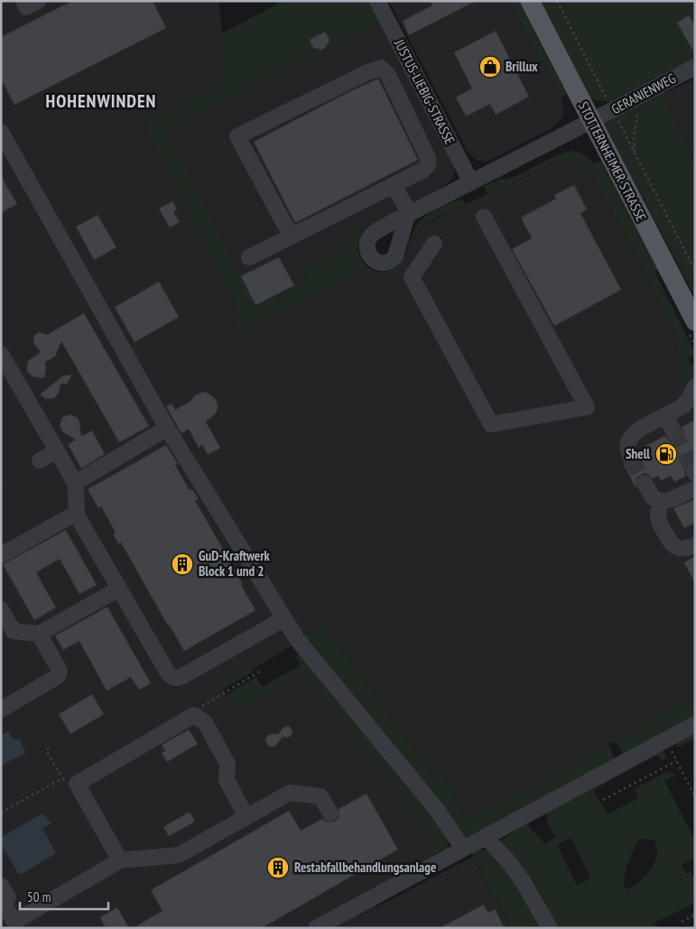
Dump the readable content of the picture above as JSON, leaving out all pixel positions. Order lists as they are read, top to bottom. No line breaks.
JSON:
{"streets":{"main road":["STOTTERNHEIMER STRASSE"],"street":["JUSTUS-LIEBIG-STRASSE","GERANIENWEG"]},"crossings":[["GERANIENWEG","STOTTERNHEIMER STRASSE"]],"districts":["HOHENWINDEN"],"places":{"shop":["Brillux"],"fuel station":["Shell"],"building":["GuD-Kraftwerk Block 1 und 2","Restabfallbehandlungsanlage"]},"scale_bar":"50 m"}
